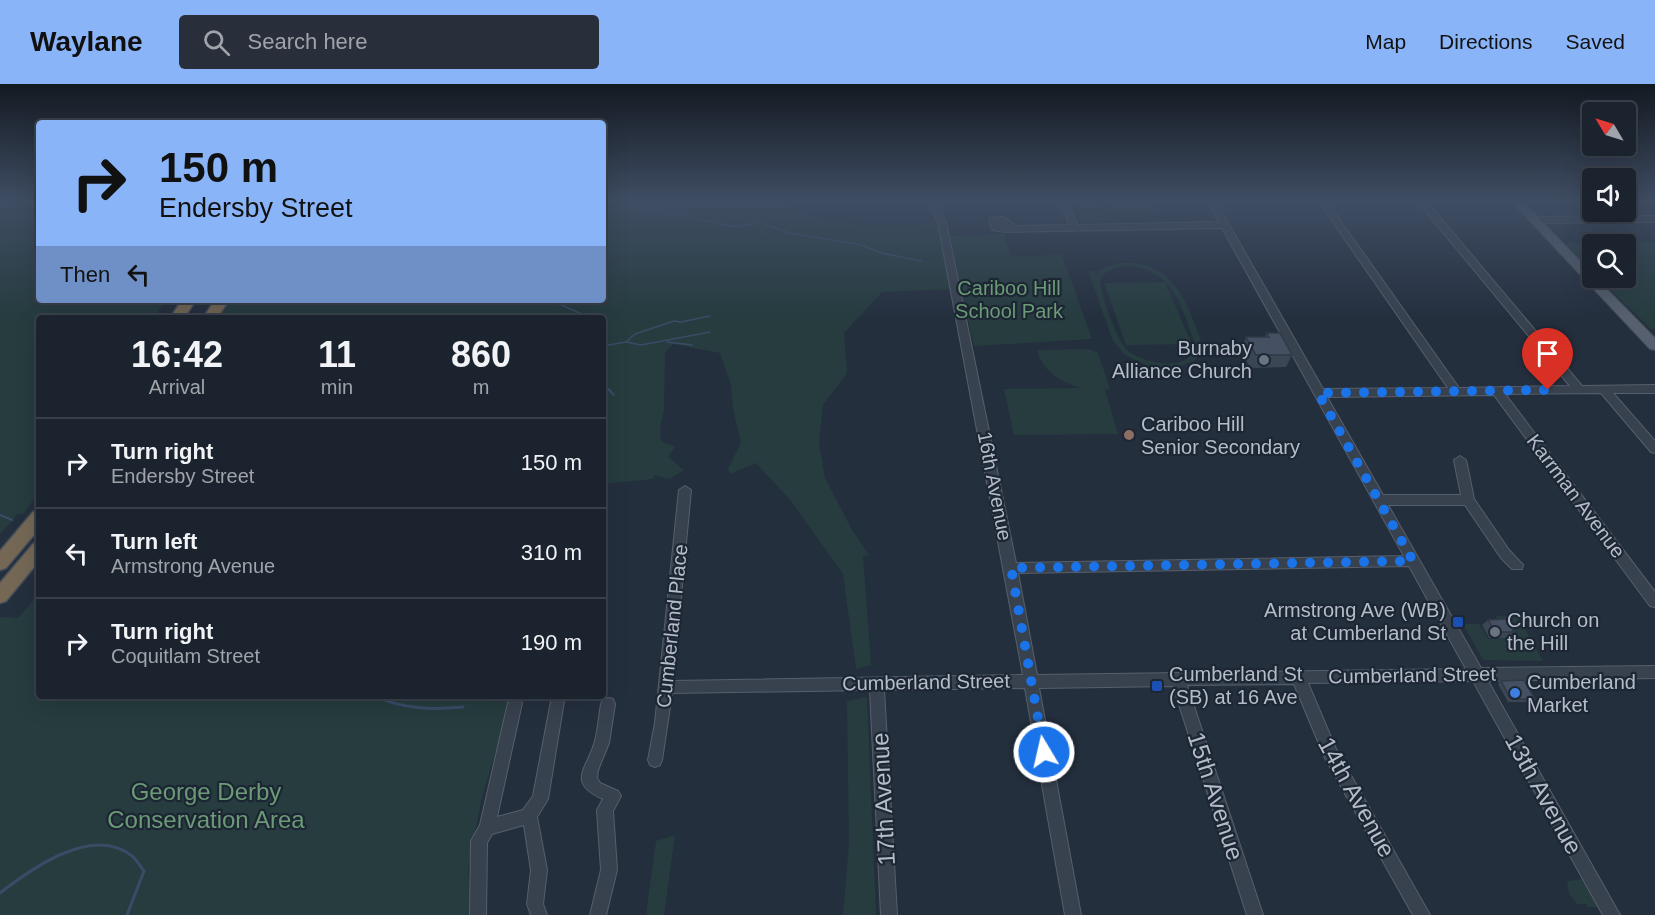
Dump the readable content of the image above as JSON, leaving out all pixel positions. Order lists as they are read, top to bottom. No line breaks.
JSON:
{"streets":{"street":["16th Avenue","Karrman Avenue","Cumberland Place","Cumberland Street","13th Avenue","15th Avenue","14th Avenue","17th Avenue"]},"crossings":[["16th Avenue","Cumberland Street"],["Cumberland Place","Cumberland Street"],["Cumberland Street","13th Avenue"],["Cumberland Street","15th Avenue"],["Cumberland Street","14th Avenue"],["Cumberland Street","17th Avenue"]],"parks":["Cariboo Hill School Park","George Derby Conservation Area"],"places":{"other":["Burnaby Alliance Church","Cariboo Hill Senior Secondary","Church on the Hill","Cumberland Market"],"transit":["Armstrong Ave (WB) at Cumberland St","Cumberland St (SB) at 16 Ave"]},"north":"top left","page":{"header":"Waylane","search":"Search here","nav":["Map","Directions","Saved"],"turn":["150 m","Endersby Street"],"then":"Then","eta":["16:42","Arrival","11","min","860","m"],"list":[{"name":"Turn right","note":"Endersby Street","value":"150 m"},{"name":"Turn left","note":"Armstrong Avenue","value":"310 m"},{"name":"Turn right","note":"Coquitlam Street","value":"190 m"}]}}
